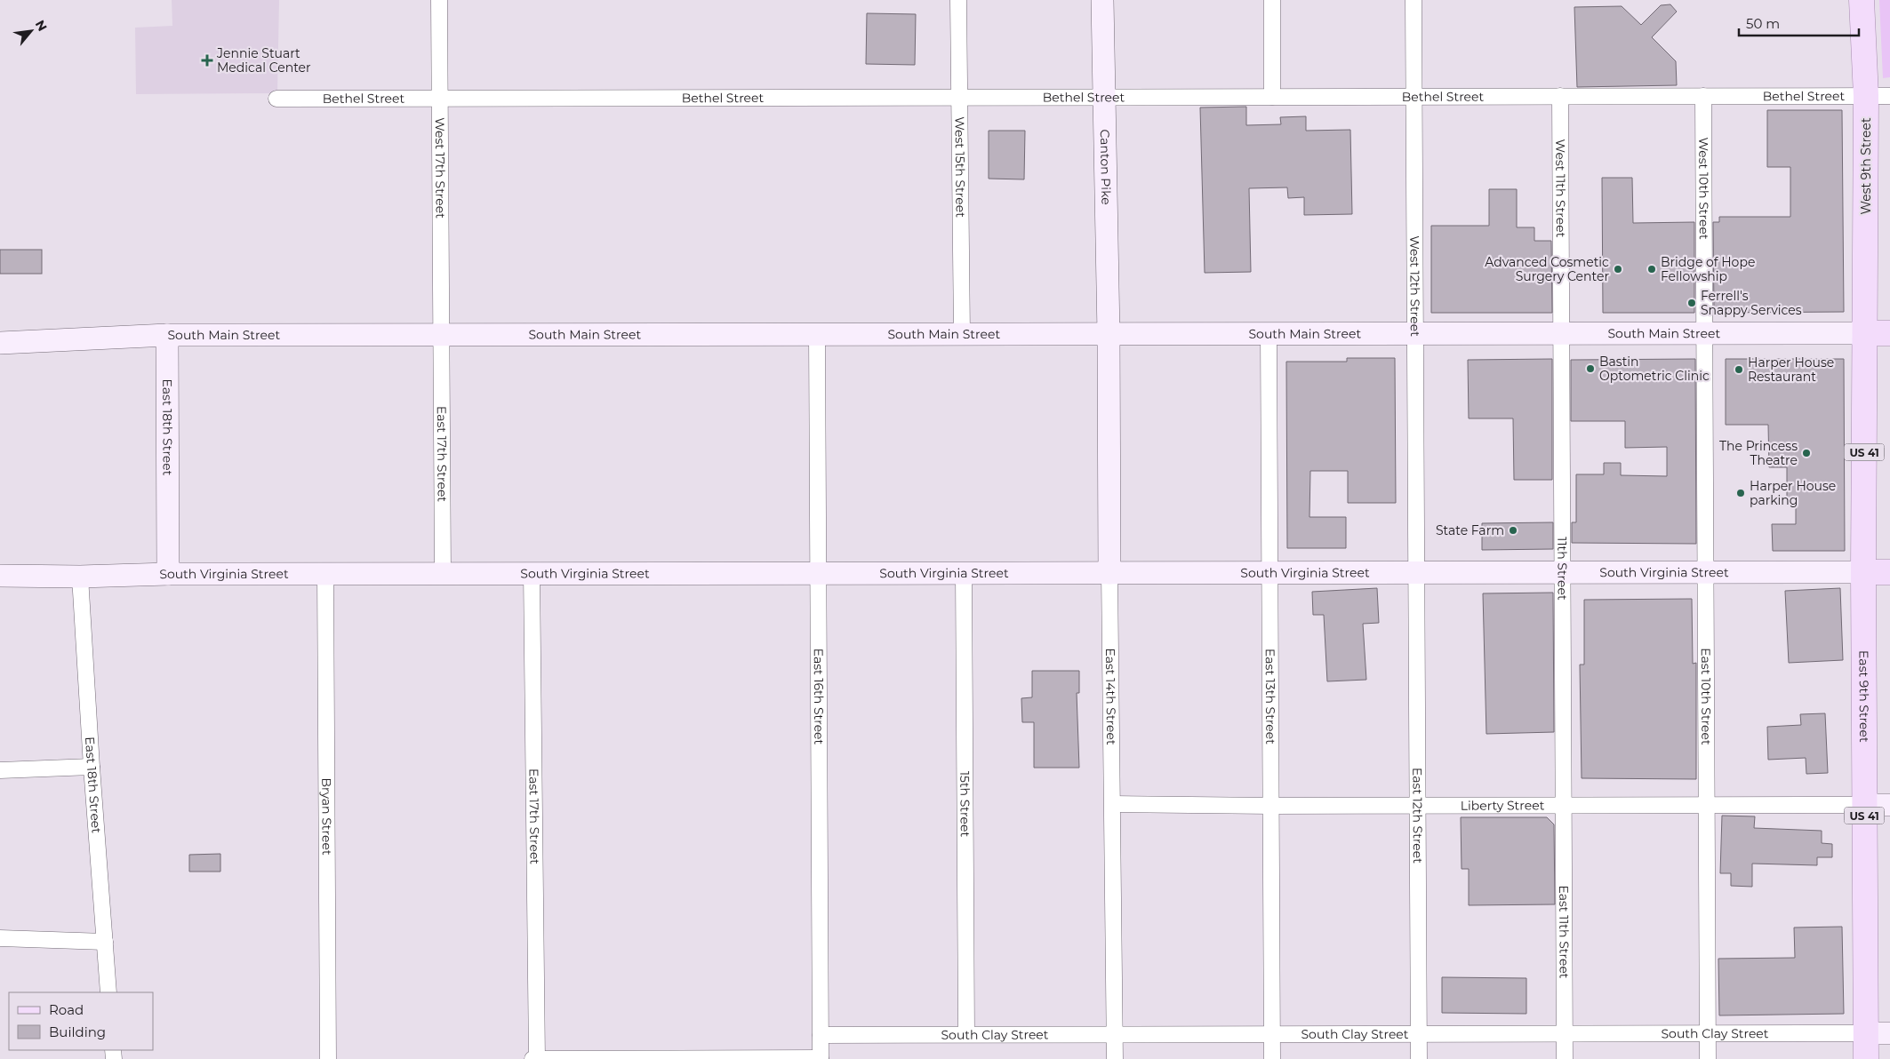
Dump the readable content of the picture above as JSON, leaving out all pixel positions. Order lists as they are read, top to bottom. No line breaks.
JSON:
{"streets":{"main road":["West 9th Street","Canton Pike","South Main Street","East 18th Street","US 41","South Virginia Street","East 14th Street","East 9th Street","Liberty Street","South Clay Street"],"street":["Bethel Street","West 17th Street","West 15th Street","West 11th Street","West 10th Street","West 12th Street","East 17th Street","11th Street","East 16th Street","East 13th Street","East 10th Street","15th Street","East 12th Street","Bryan Street","East 11th Street"]},"crossings":[["Bethel Street","West 9th Street"],["Bethel Street","West 17th Street"],["Bethel Street","West 15th Street"],["Bethel Street","Canton Pike"],["Bethel Street","West 11th Street"],["Bethel Street","West 10th Street"],["Bethel Street","West 12th Street"],["West 9th Street","South Main Street"],["West 9th Street","East 9th Street"],["West 17th Street","South Main Street"],["West 17th Street","East 17th Street"],["West 15th Street","South Main Street"],["Canton Pike","South Main Street"],["Canton Pike","East 14th Street"],["West 11th Street","South Main Street"],["West 11th Street","11th Street"],["West 10th Street","South Main Street"],["West 10th Street","East 10th Street"],["West 12th Street","South Main Street"],["West 12th Street","South Virginia Street"],["West 12th Street","East 12th Street"],["South Main Street","East 18th Street"],["South Main Street","East 17th Street"],["South Main Street","11th Street"],["South Main Street","East 16th Street"],["South Main Street","East 14th Street"],["South Main Street","East 13th Street"],["South Main Street","East 10th Street"],["South Main Street","East 9th Street"],["East 18th Street","South Virginia Street"],["East 17th Street","South Virginia Street"],["11th Street","South Virginia Street"],["11th Street","Liberty Street"],["11th Street","East 11th Street"],["South Virginia Street","East 16th Street"],["South Virginia Street","East 14th Street"],["South Virginia Street","East 13th Street"],["South Virginia Street","East 10th Street"],["South Virginia Street","East 9th Street"],["South Virginia Street","15th Street"],["South Virginia Street","East 12th Street"],["South Virginia Street","Bryan Street"],["East 16th Street","South Clay Street"],["East 14th Street","Liberty Street"],["East 14th Street","South Clay Street"],["East 13th Street","Liberty Street"],["East 13th Street","South Clay Street"],["East 10th Street","Liberty Street"],["East 10th Street","South Clay Street"],["East 9th Street","Liberty Street"],["East 9th Street","South Clay Street"],["15th Street","South Clay Street"],["Liberty Street","East 12th Street"],["Liberty Street","East 11th Street"],["East 12th Street","South Clay Street"],["East 11th Street","South Clay Street"]],"places":{"health":["Jennie Stuart Medical Center"],"other":["Advanced Cosmetic Surgery Center","Bridge of Hope Fellowship","Ferrell's Snappy Services","Bastin Optometric Clinic","Harper House Restaurant","The Princess Theatre","Harper House parking","State Farm"]},"legend":["Road","Building"],"scale_bar":"50 m","north":"top right"}
